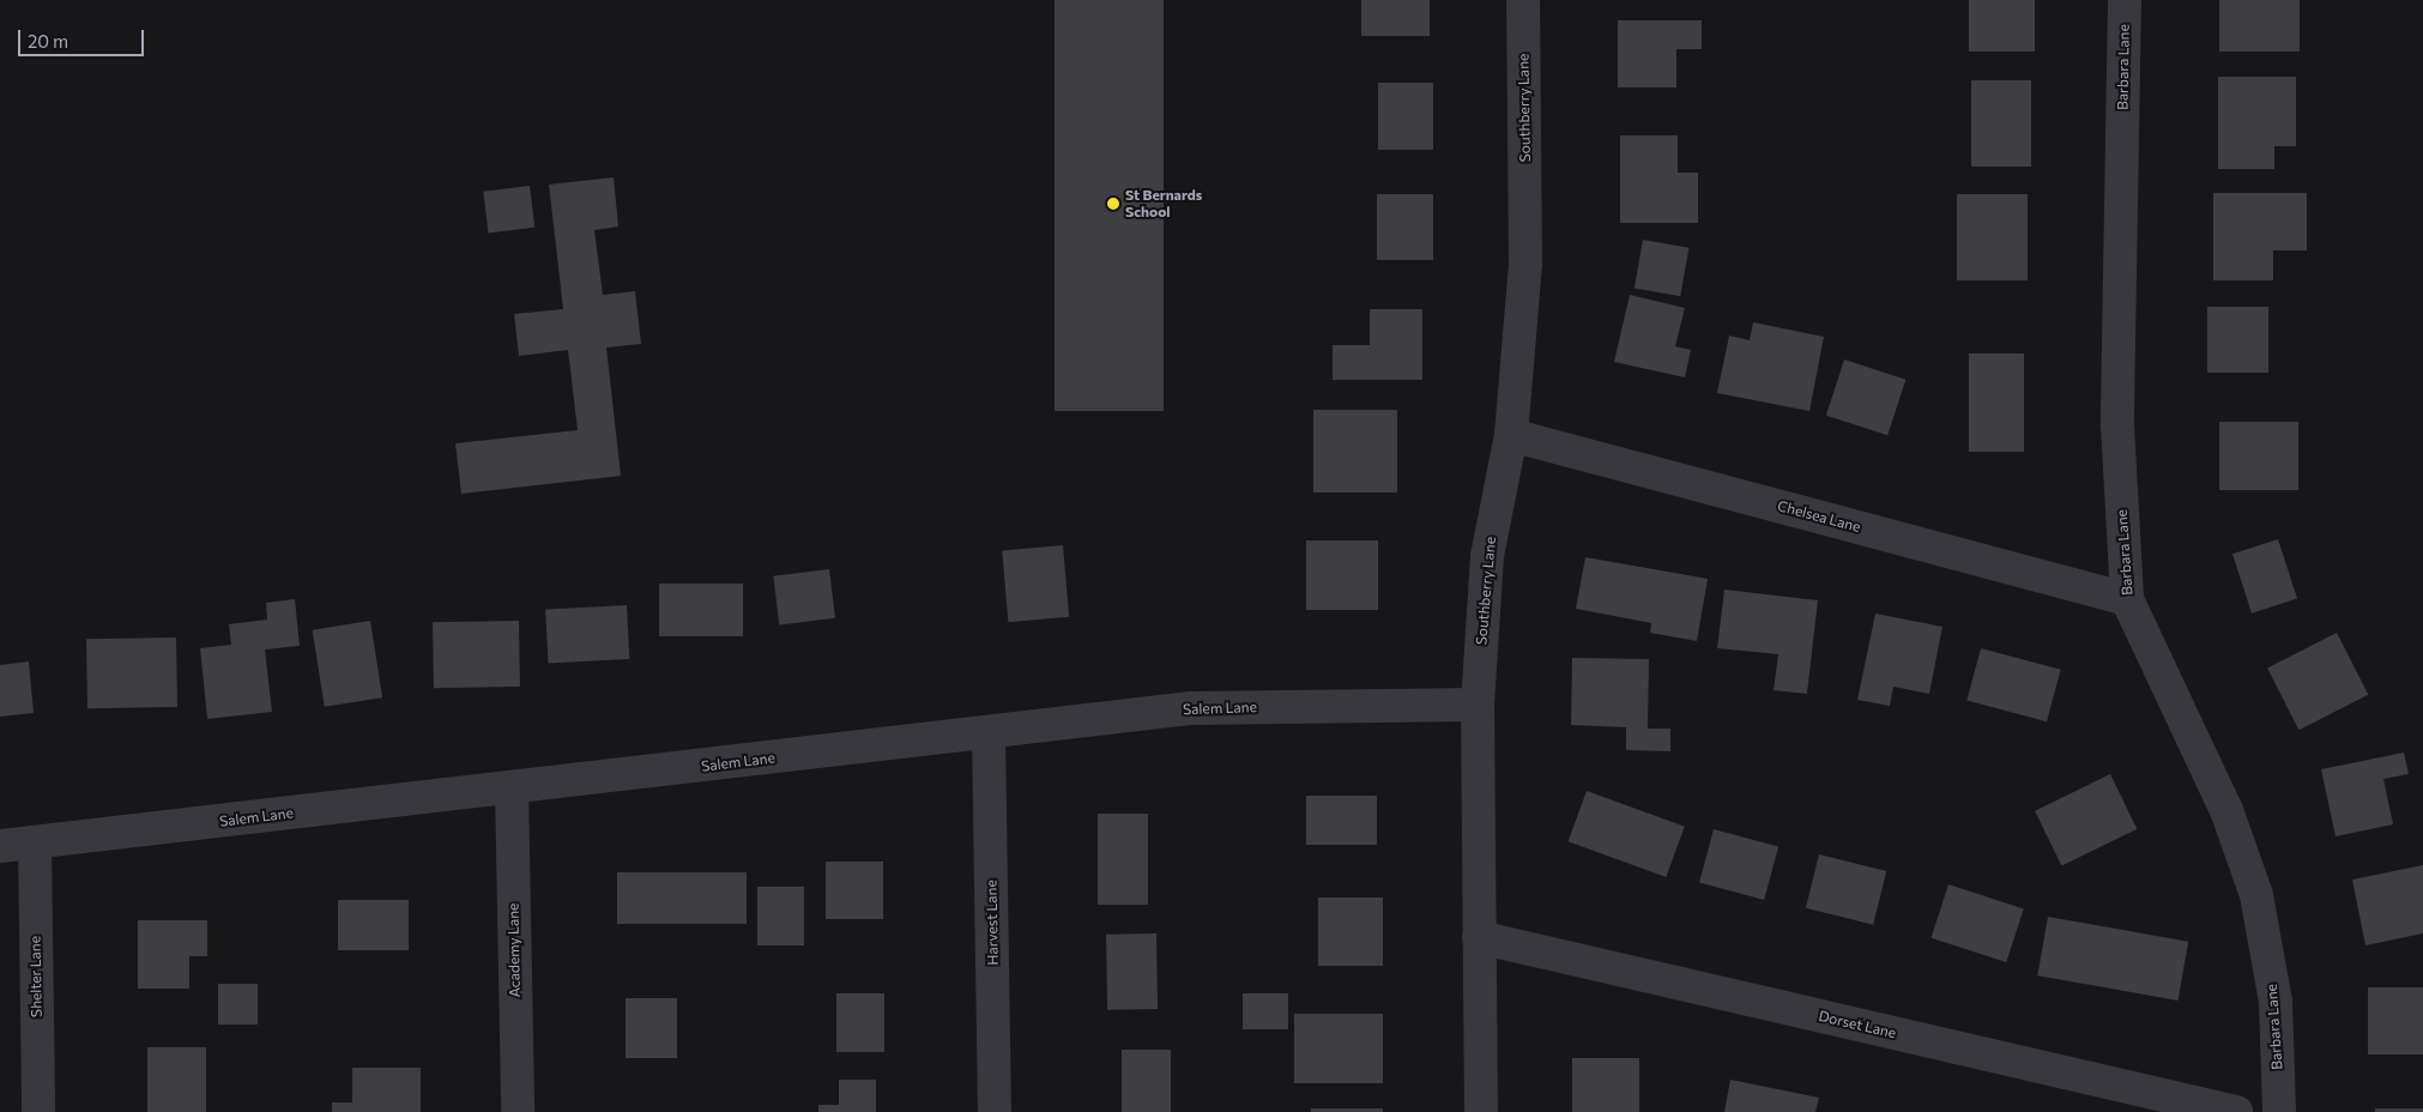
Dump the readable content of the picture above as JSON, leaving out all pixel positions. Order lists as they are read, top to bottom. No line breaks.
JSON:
{"streets":{"street":["Barbara Lane","Southberry Lane","Chelsea Lane","Salem Lane","Harvest Lane","Academy Lane","Shelter Lane","Dorset Lane"]},"crossings":[["Barbara Lane","Chelsea Lane"],["Southberry Lane","Chelsea Lane"],["Southberry Lane","Salem Lane"],["Southberry Lane","Dorset Lane"],["Salem Lane","Harvest Lane"],["Salem Lane","Academy Lane"],["Salem Lane","Shelter Lane"]],"places":["St Bernards School"],"scale_bar":"20 m"}
